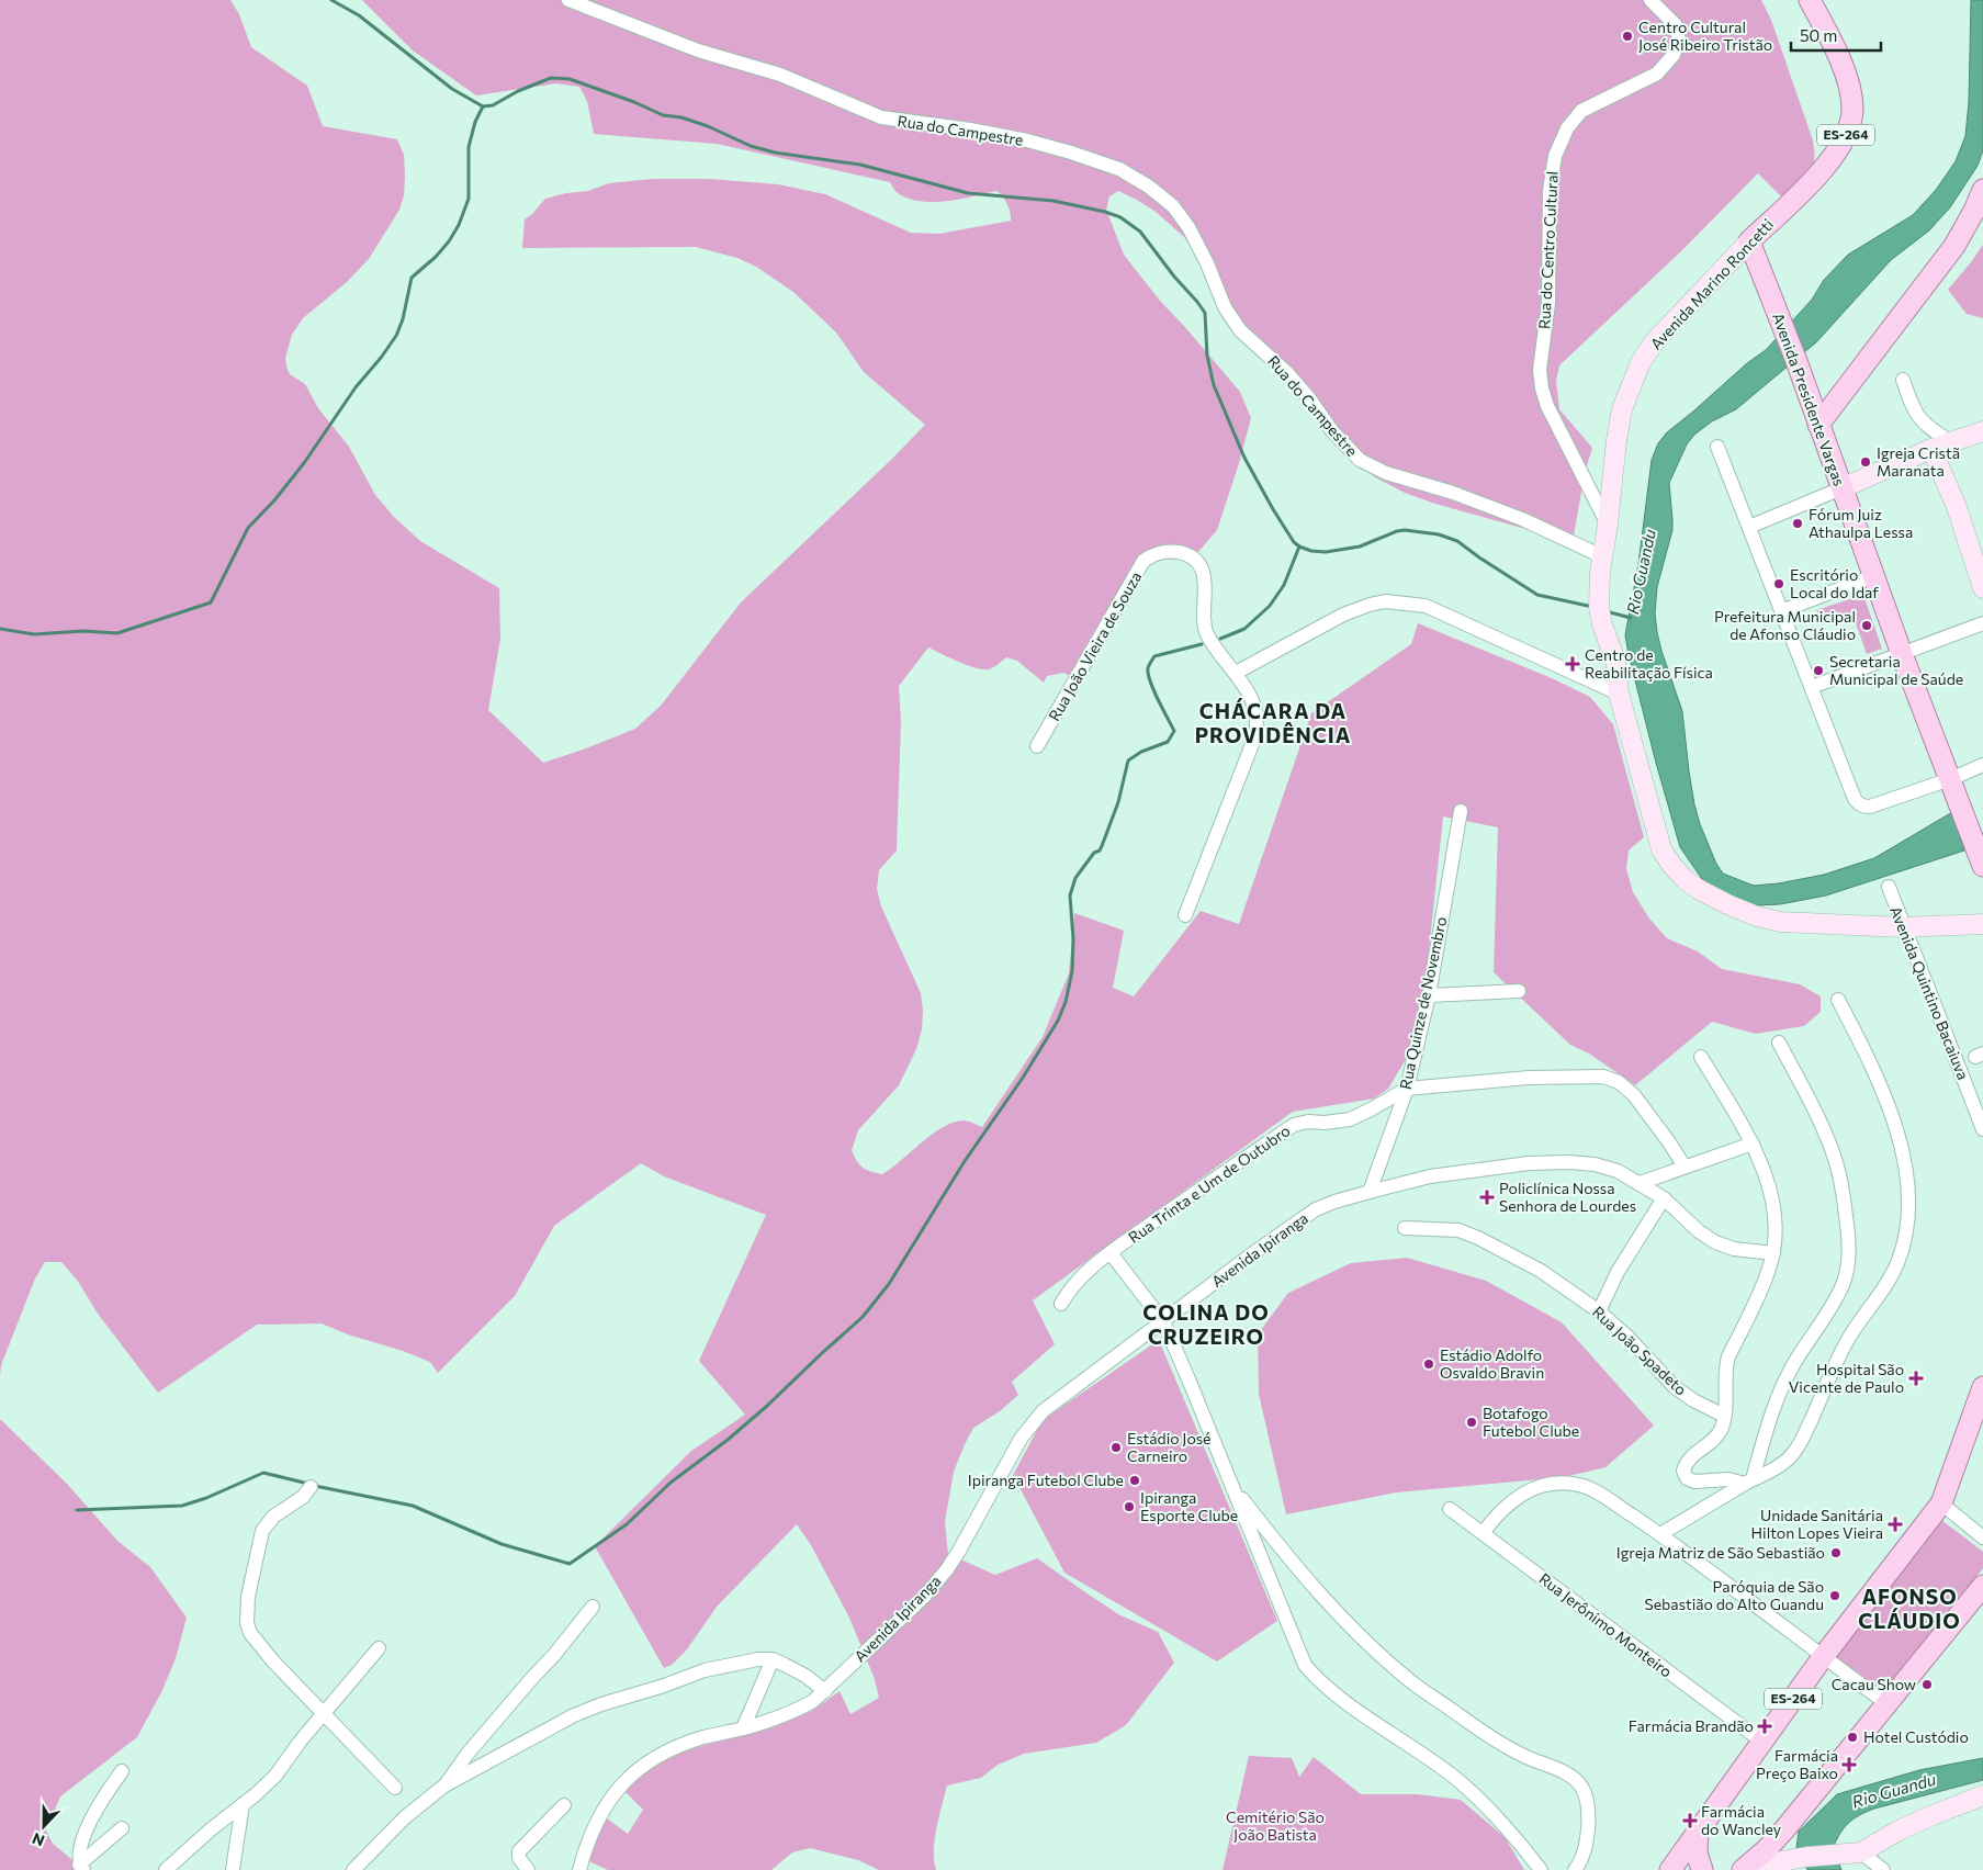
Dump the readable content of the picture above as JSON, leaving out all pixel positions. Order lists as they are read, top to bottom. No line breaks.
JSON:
{"streets":{"main road":["ES-264","Avenida Marino Roncetti","Avenida Presidente Vargas"],"street":["Rua do Campestre","Rua do Centro Cultural","Rua João Vieira de Souza","Avenida Quintino Bacaiuva","Rua Quinze de Novembro","Rua Trinta e Um de Outubro","Avenida Ipiranga","Rua João Spadeto","Rua Jerônimo Monteiro"]},"crossings":[["Rua do Campestre","Avenida Marino Roncetti"],["ES-264","Rua Jerônimo Monteiro"],["Rua do Centro Cultural","Avenida Marino Roncetti"],["Avenida Marino Roncetti","Avenida Presidente Vargas"],["Avenida Marino Roncetti","Avenida Quintino Bacaiuva"],["Rua Quinze de Novembro","Rua Trinta e Um de Outubro"],["Rua Quinze de Novembro","Avenida Ipiranga"]],"districts":["CHÁCARA DA PROVIDÊNCIA","COLINA DO CRUZEIRO","AFONSO CLÁUDIO"],"water":["Rio Guandu"],"parks":["Cemitério São João Batista"],"places":{"other":["Centro Cultural José Ribeiro Tristão","Igreja Cristã Maranata","Fórum Juiz Athaulpa Lessa","Escritório Local do Idaf","Prefeitura Municipal de Afonso Cláudio","Secretaria Municipal de Saúde","Estádio Adolfo Osvaldo Bravin","Botafogo Futebol Clube","Estádio José Carneiro","Ipiranga Futebol Clube","Ipiranga Esporte Clube","Igreja Matriz de São Sebastião","Paróquia de São Sebastião do Alto Guandu","Cacau Show","Hotel Custódio"],"health":["Centro de Reabilitação Física","Policlínica Nossa Senhora de Lourdes","Hospital São Vicente de Paulo","Unidade Sanitária Hilton Lopes Vieira","Farmácia Brandão","Farmácia Preço Baixo","Farmácia do Wancley"]},"scale_bar":"50 m","north":"bottom"}
